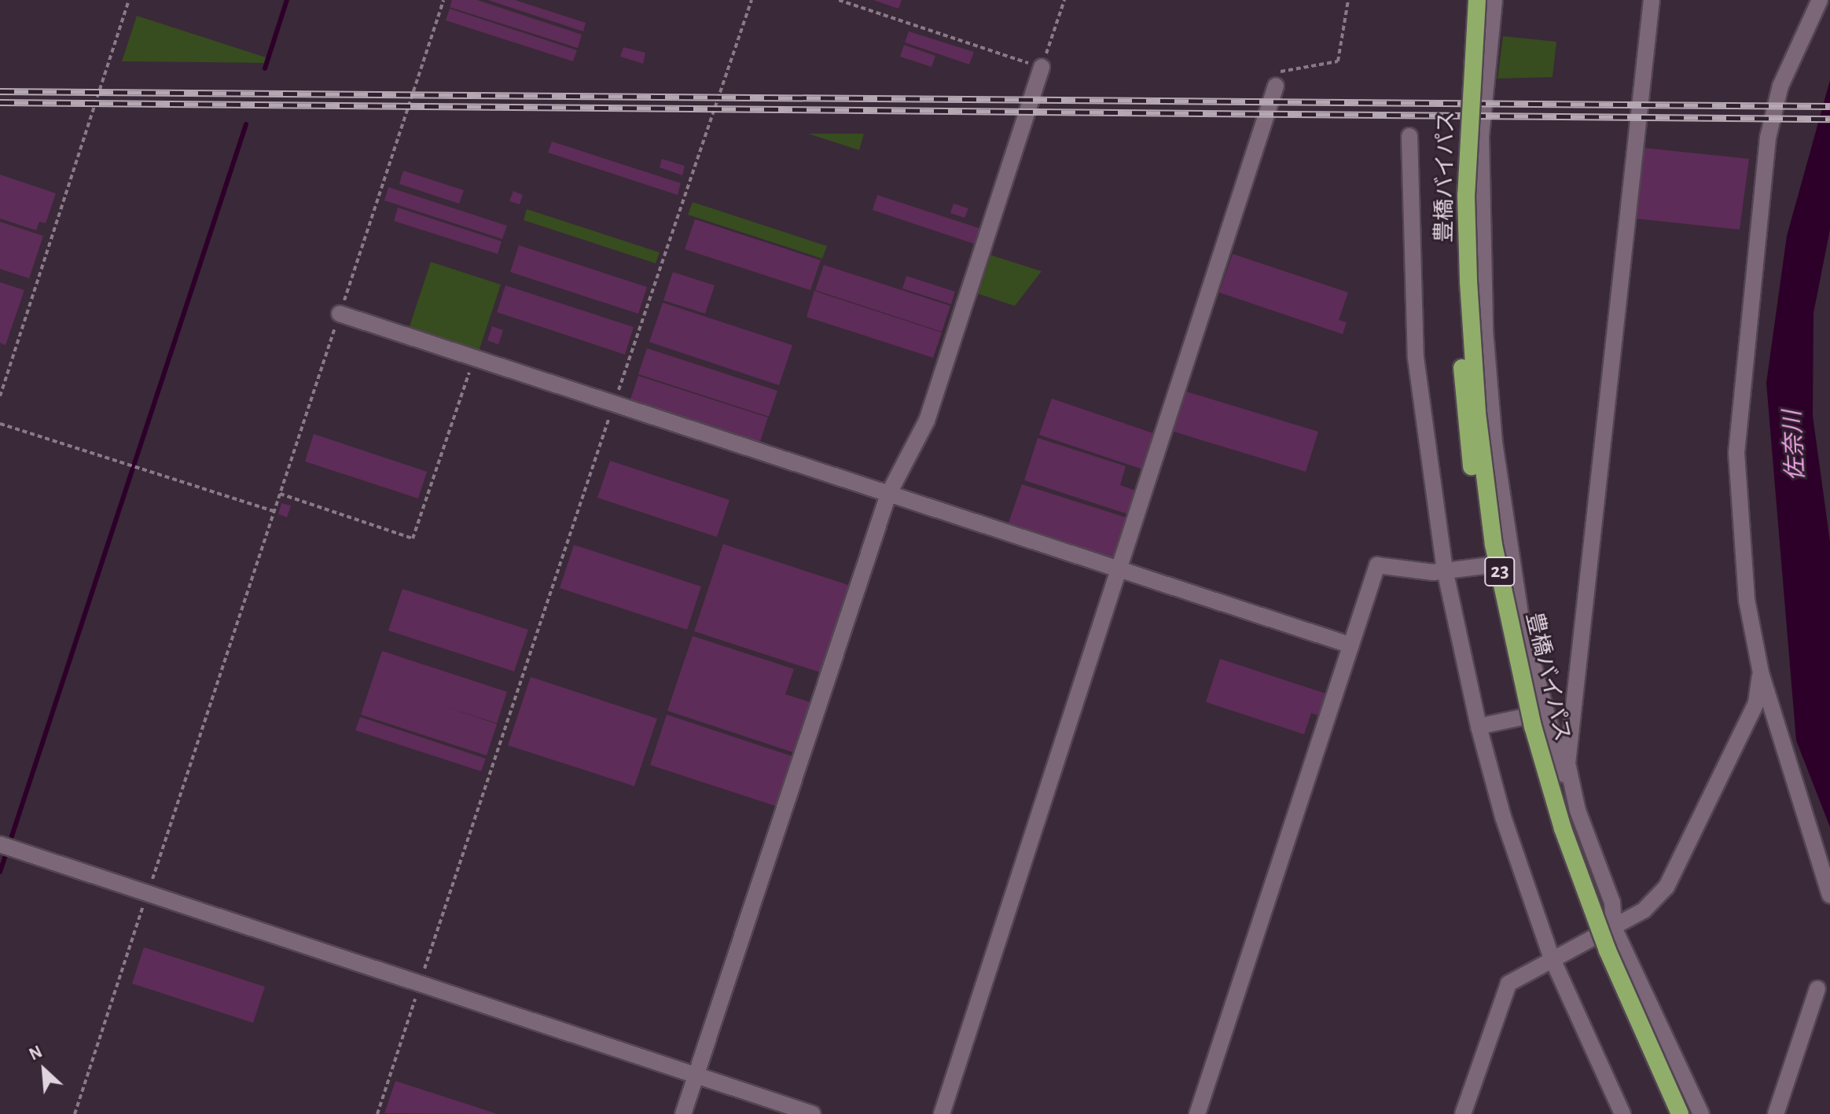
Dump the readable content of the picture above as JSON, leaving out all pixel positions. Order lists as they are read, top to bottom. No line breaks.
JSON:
{"streets":{"highway":["豊橋バイパス","23"]},"water":["佐奈川"],"north":"top left"}
